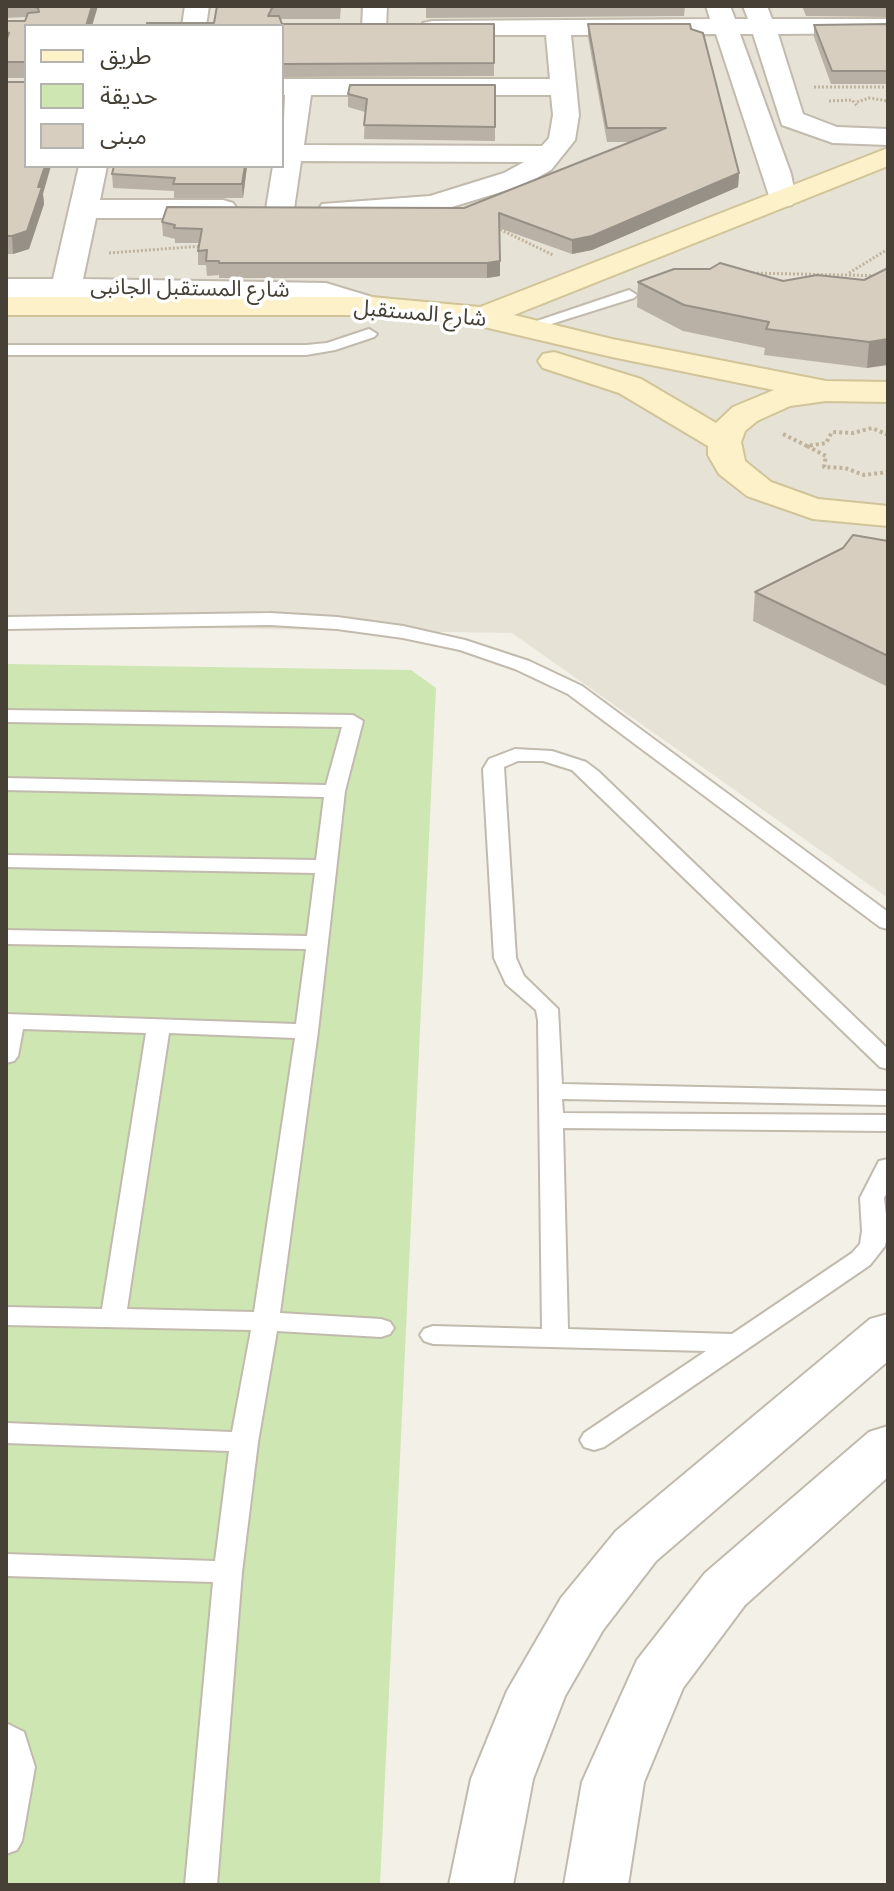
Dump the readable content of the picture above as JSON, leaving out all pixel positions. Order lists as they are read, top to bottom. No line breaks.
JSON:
{"streets":{"street":["شارع المستقبل الجانبى","شارع المستقبل"]},"crossings":[["شارع المستقبل الجانبى","شارع المستقبل"]],"legend":["طريق","حديقة","مبنى"]}
